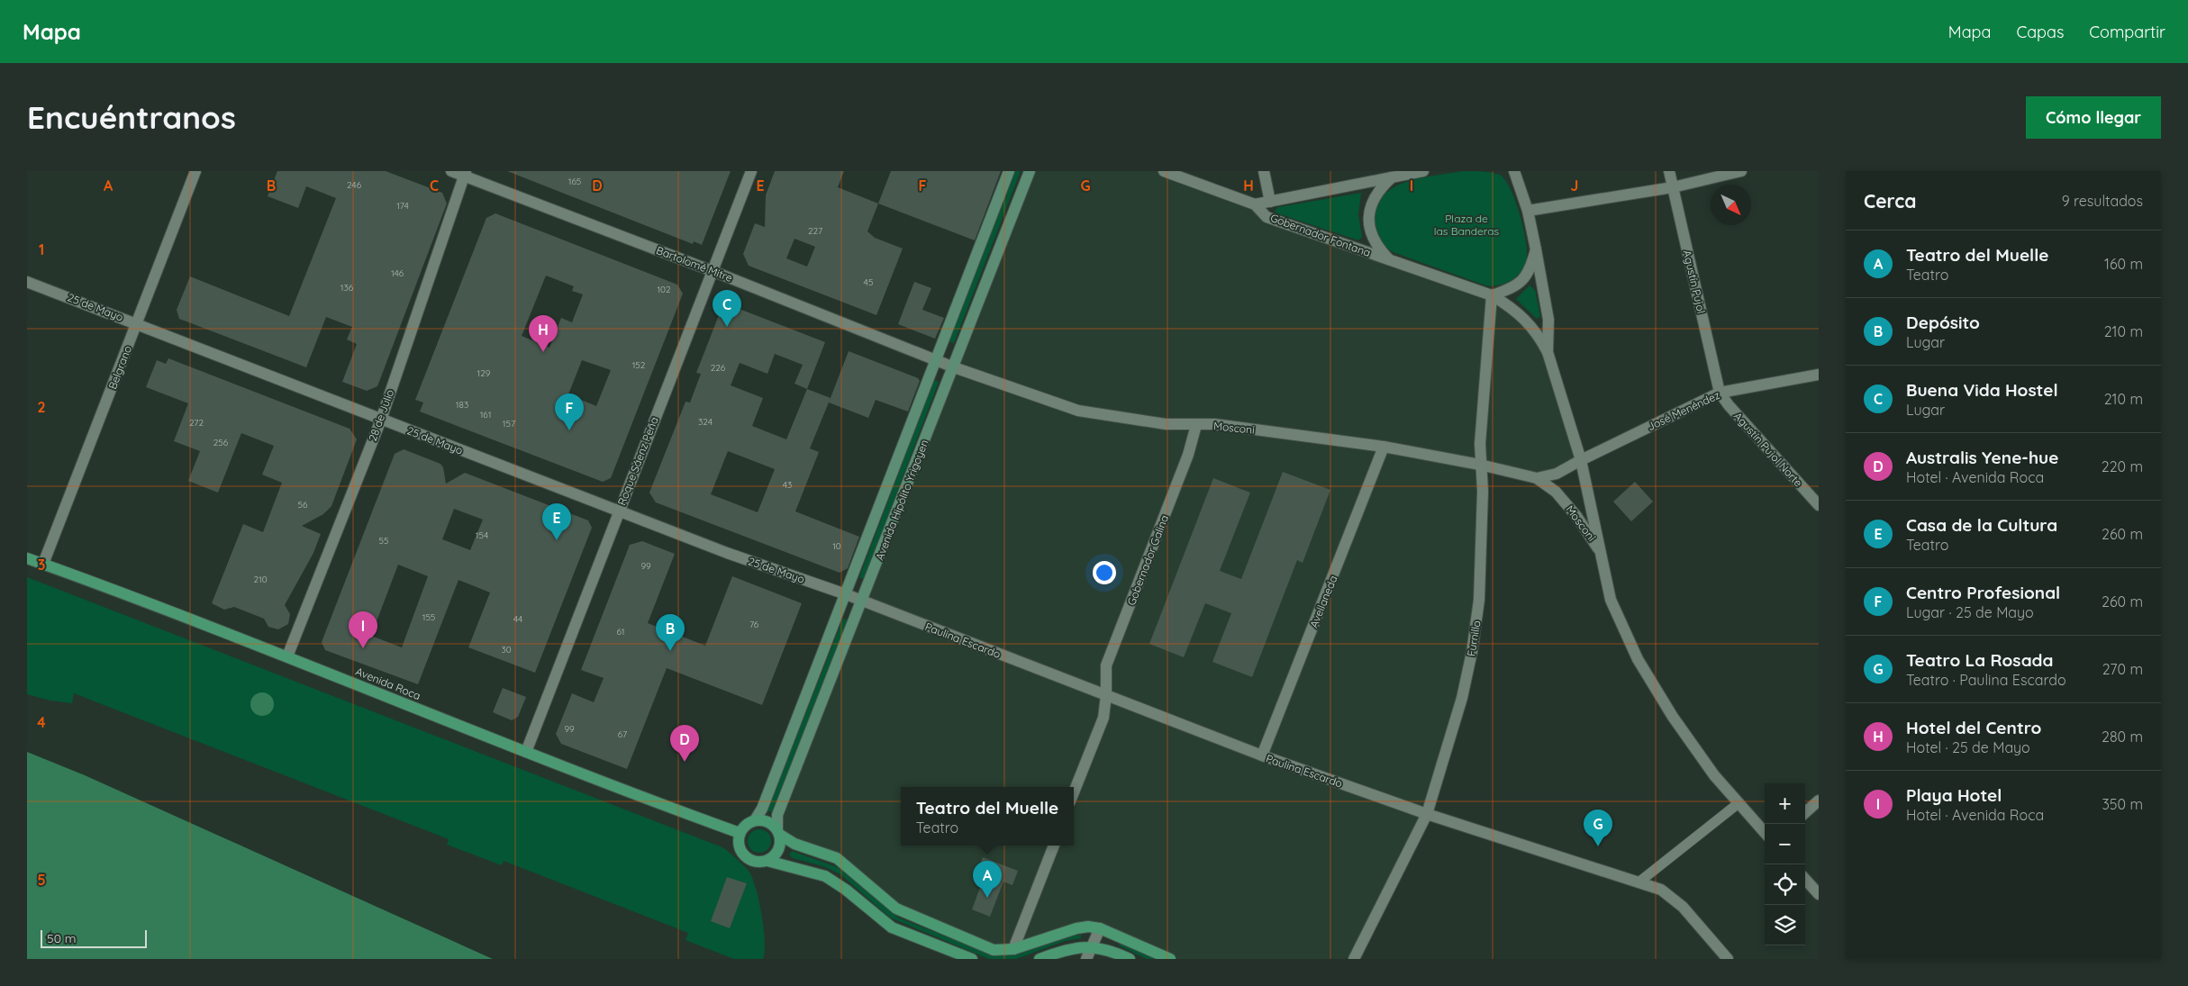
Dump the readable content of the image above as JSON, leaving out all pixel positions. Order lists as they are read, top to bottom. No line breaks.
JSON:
{"streets":{"main road":["Avenida Hipólito Yrigoyen","Avenida Roca"],"street":["Gobernador Fontana","Bartolomé Mitre","Agustín Pujol","25 de Mayo","Belgrano","José Menéndez","28 de Julio","Mosconi","Agustín Pujol Norte","Roque Sáenz Peña","Gobernador Galina","Avellaneda","Furnillo","Paulina Escardo"]},"crossings":[["Gobernador Fontana","Furnillo"],["Bartolomé Mitre","28 de Julio"],["Bartolomé Mitre","Mosconi"],["Bartolomé Mitre","Roque Sáenz Peña"],["Bartolomé Mitre","Avenida Hipólito Yrigoyen"],["Agustín Pujol","José Menéndez"],["Agustín Pujol","Agustín Pujol Norte"],["25 de Mayo","Belgrano"],["25 de Mayo","28 de Julio"],["25 de Mayo","Roque Sáenz Peña"],["25 de Mayo","Avenida Hipólito Yrigoyen"],["25 de Mayo","Paulina Escardo"],["Belgrano","Avenida Roca"],["José Menéndez","Mosconi"],["José Menéndez","Agustín Pujol Norte"],["28 de Julio","Avenida Roca"],["Mosconi","Avenida Hipólito Yrigoyen"],["Mosconi","Gobernador Galina"],["Mosconi","Avellaneda"],["Mosconi","Furnillo"],["Roque Sáenz Peña","Avenida Roca"],["Avenida Hipólito Yrigoyen","Paulina Escardo"],["Avenida Hipólito Yrigoyen","Avenida Roca"],["Gobernador Galina","Paulina Escardo"],["Avellaneda","Paulina Escardo"],["Furnillo","Paulina Escardo"]],"parks":["Plaza de las Banderas"],"house_numbers":["165","246","174","227","146","45","136","102","152","226","129","183","161","324","272","157","256","43","56","154","55","10","99","210","155","44","76","61","30","99","67"],"scale_bar":"50 m","north":"bottom right","page":{"header":"Mapa","nav":["Mapa","Capas","Compartir"],"buttons":"Cómo llegar","title":"Encuéntranos","heading":["Cerca","9 resultados"],"list":[{"mark":"A","name":"Teatro del Muelle","note":"Teatro","value":"160 m"},{"mark":"B","name":"Depósito","note":"Lugar","value":"210 m"},{"mark":"C","name":"Buena Vida Hostel","note":"Lugar","value":"210 m"},{"mark":"D","name":"Australis Yene-hue","note":"Hotel · Avenida Roca","value":"220 m"},{"mark":"E","name":"Casa de la Cultura","note":"Teatro","value":"260 m"},{"mark":"F","name":"Centro Profesional","note":"Lugar · 25 de Mayo","value":"260 m"},{"mark":"G","name":"Teatro La Rosada","note":"Teatro · Paulina Escardo","value":"270 m"},{"mark":"H","name":"Hotel del Centro","note":"Hotel · 25 de Mayo","value":"280 m"},{"mark":"I","name":"Playa Hotel","note":"Hotel · Avenida Roca","value":"350 m"}],"pins":["C","H","F","E","I","B","D","G","A"],"map_buttons":["+","−"],"popup":["Teatro del Muelle","Teatro"],"scale":"50 m"},"grid":{"columns":["A","B","C","D","E","F","G","H","I","J"],"rows":["1","2","3","4","5"]}}
